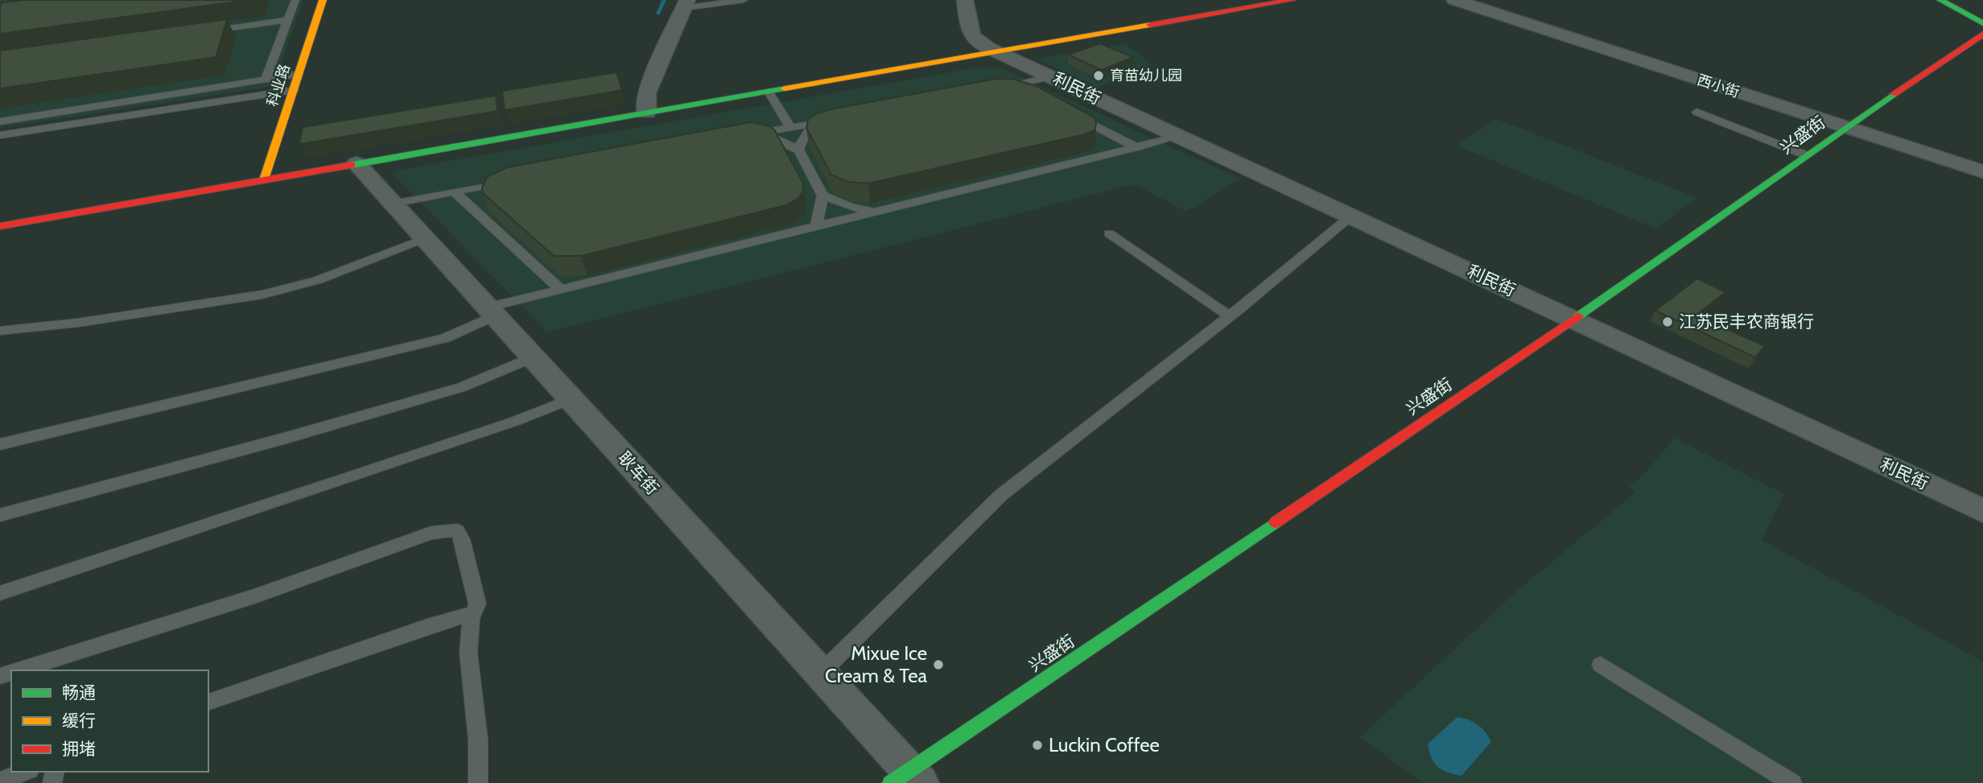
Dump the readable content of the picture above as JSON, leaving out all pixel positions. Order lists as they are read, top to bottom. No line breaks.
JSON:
{"streets":{"street":["科业路","西小街","利民街","兴盛街","耿车街"]},"crossings":[["西小街","兴盛街"],["利民街","兴盛街"],["兴盛街","耿车街"]],"places":["育苗幼儿园","江苏民丰农商银行","Mixue Ice Cream & Tea","Luckin Coffee"],"legend":["畅通","缓行","拥堵"]}
